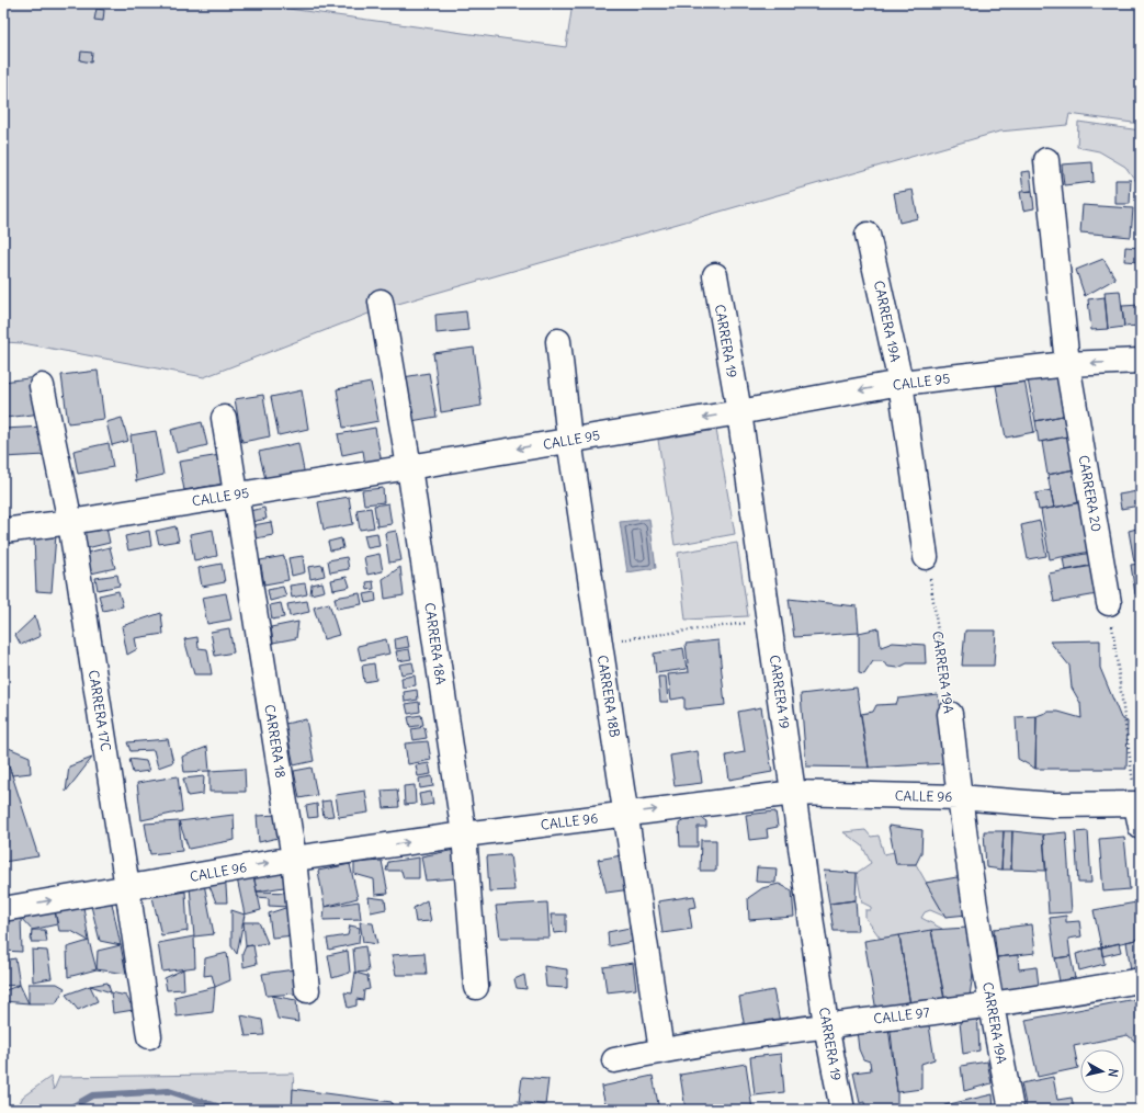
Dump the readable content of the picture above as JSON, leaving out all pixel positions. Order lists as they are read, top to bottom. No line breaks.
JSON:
{"streets":{"street":["CARRERA 19A","CARRERA 19","CALLE 95","CARRERA 20","CARRERA 18A","CARRERA 18B","CARRERA 17C","CARRERA 18","CALLE 96","CALLE 97"]},"crossings":[["CARRERA 19A","CALLE 95"],["CARRERA 19A","CALLE 96"],["CARRERA 19A","CALLE 97"],["CARRERA 19","CALLE 95"],["CARRERA 19","CALLE 96"],["CARRERA 19","CALLE 97"],["CALLE 95","CARRERA 20"],["CALLE 95","CARRERA 18A"],["CALLE 95","CARRERA 18B"],["CALLE 95","CARRERA 17C"],["CALLE 95","CARRERA 18"],["CARRERA 18A","CALLE 96"],["CARRERA 18B","CALLE 96"],["CARRERA 18B","CALLE 97"],["CARRERA 17C","CALLE 96"],["CARRERA 18","CALLE 96"]],"one_way":["CALLE 95","CALLE 96"],"north":"right"}
